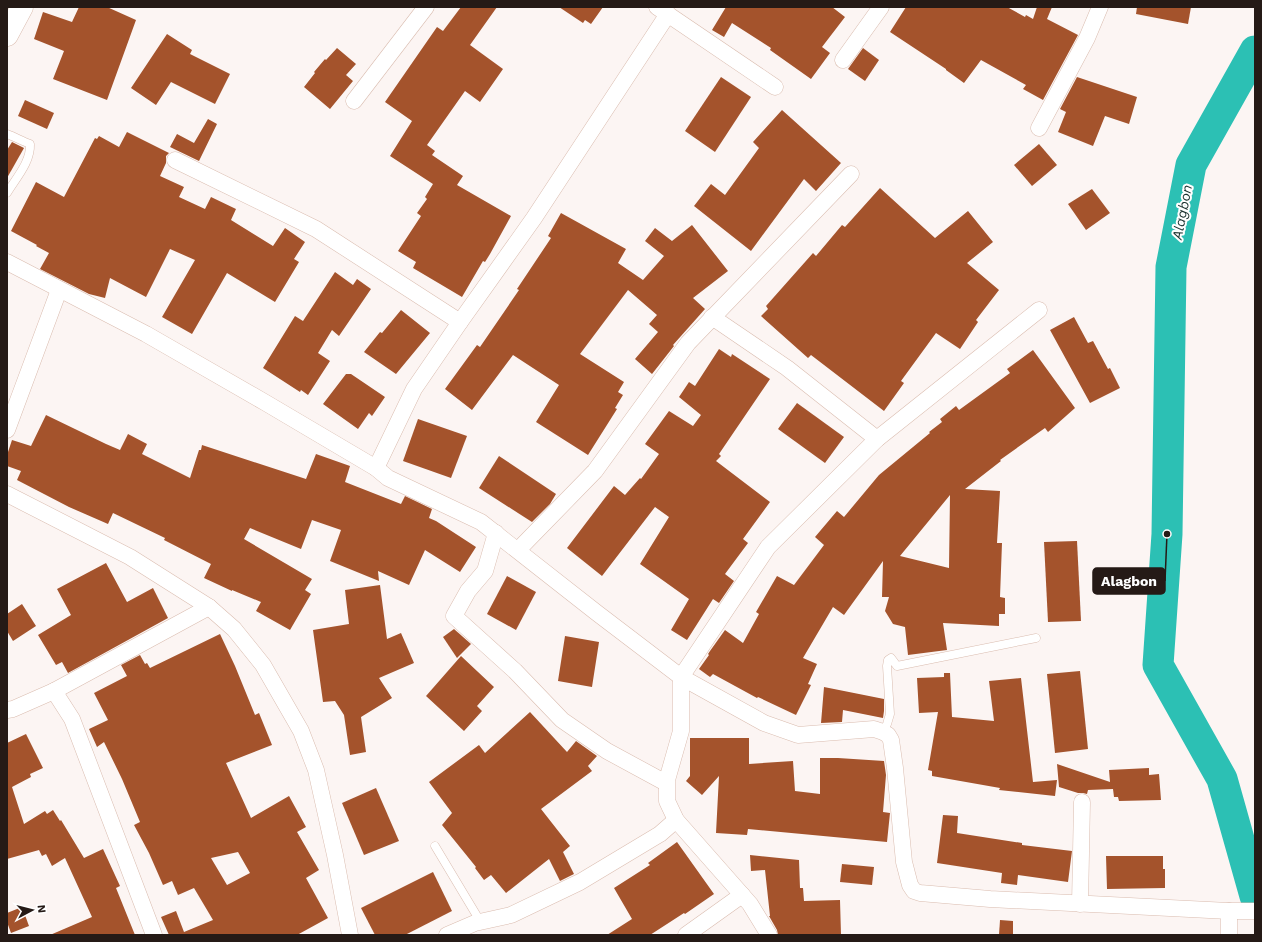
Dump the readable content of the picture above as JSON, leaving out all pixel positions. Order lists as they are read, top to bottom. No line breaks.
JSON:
{"water":["Alagbon"],"places":["Alagbon"],"north":"right"}
